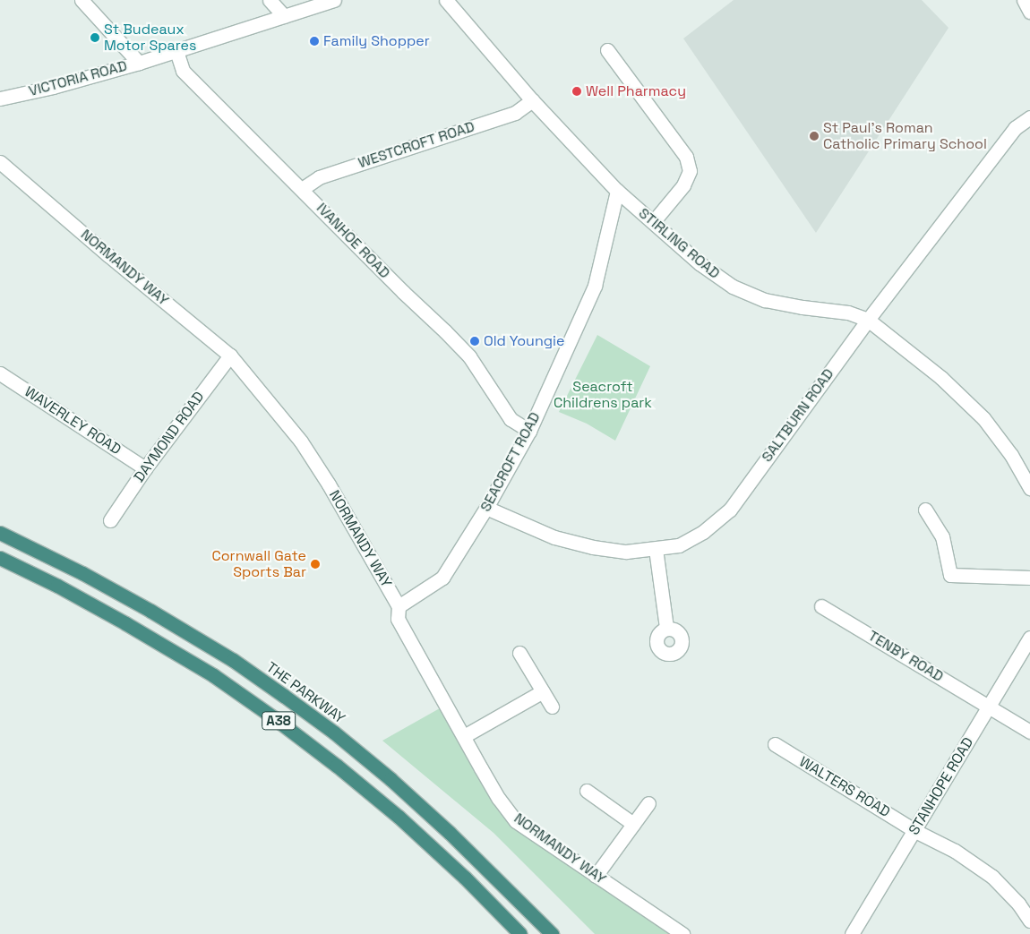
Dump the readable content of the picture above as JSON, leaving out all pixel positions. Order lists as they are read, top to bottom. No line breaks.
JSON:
{"streets":{"highway":["THE PARKWAY","A38"],"street":["VICTORIA ROAD","WESTCROFT ROAD","IVANHOE ROAD","STIRLING ROAD","NORMANDY WAY","SALTBURN ROAD","WAVERLEY ROAD","DAYMOND ROAD","SEACROFT ROAD","TENBY ROAD","STANHOPE ROAD","WALTERS ROAD"]},"crossings":[["VICTORIA ROAD","IVANHOE ROAD"],["WESTCROFT ROAD","IVANHOE ROAD"],["WESTCROFT ROAD","STIRLING ROAD"],["IVANHOE ROAD","SEACROFT ROAD"],["STIRLING ROAD","SALTBURN ROAD"],["STIRLING ROAD","SEACROFT ROAD"],["NORMANDY WAY","DAYMOND ROAD"],["NORMANDY WAY","SEACROFT ROAD"],["SALTBURN ROAD","SEACROFT ROAD"],["WAVERLEY ROAD","DAYMOND ROAD"],["TENBY ROAD","STANHOPE ROAD"],["STANHOPE ROAD","WALTERS ROAD"]],"parks":["Seacroft Childrens park"],"places":["St Budeaux Motor Spares","Family Shopper","Well Pharmacy","St Paul's Roman Catholic Primary School","Old Youngie","Cornwall Gate Sports Bar"]}
